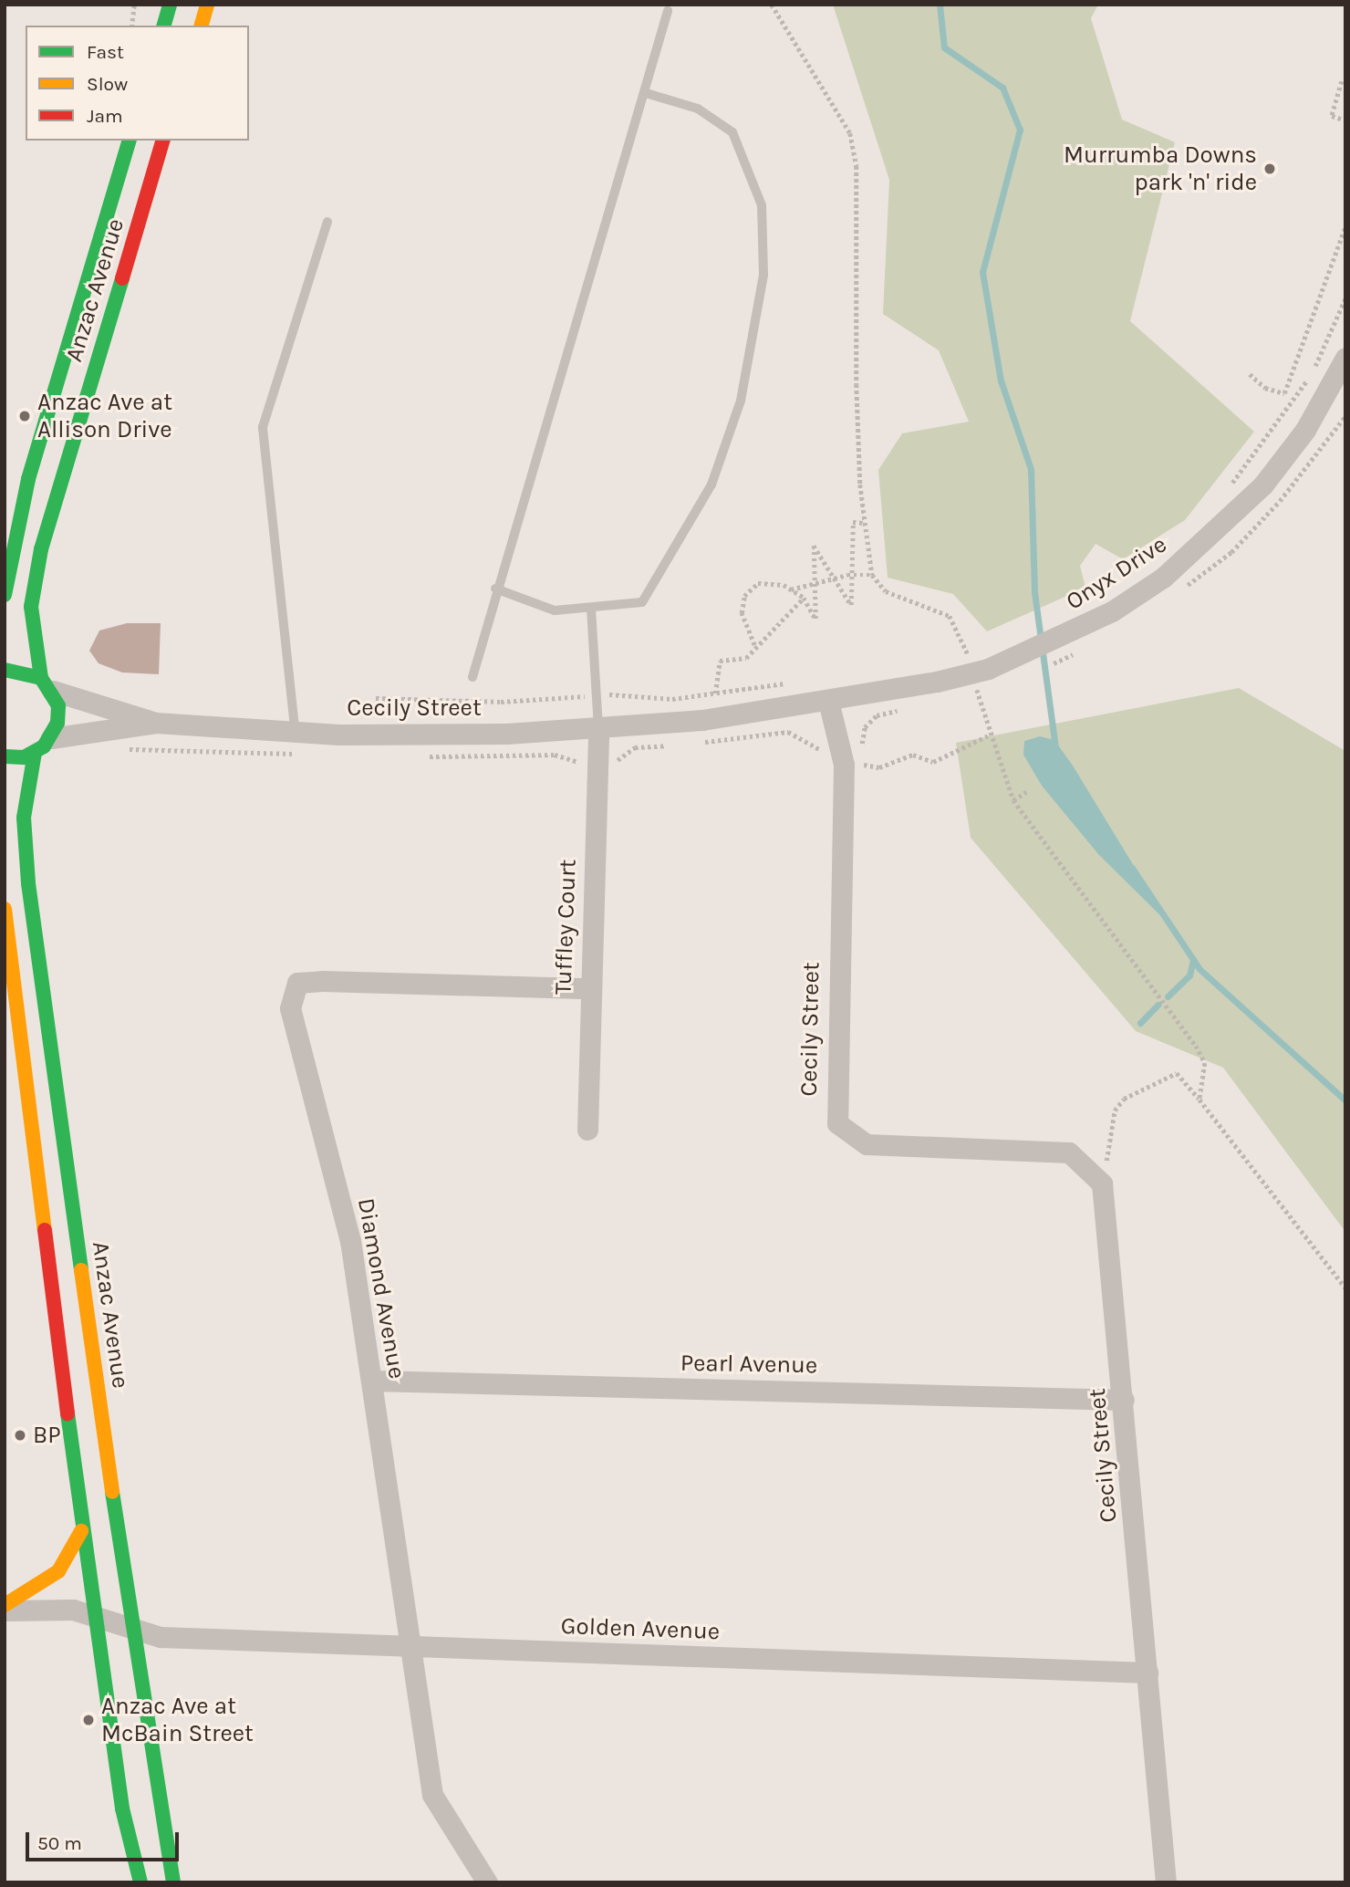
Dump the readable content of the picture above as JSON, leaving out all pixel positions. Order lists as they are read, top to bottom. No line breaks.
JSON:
{"streets":{"highway":["Anzac Avenue"],"street":["Onyx Drive","Cecily Street","Tuffley Court","Diamond Avenue","Pearl Avenue","Golden Avenue"]},"crossings":[["Anzac Avenue","Cecily Street"],["Anzac Avenue","Golden Avenue"],["Onyx Drive","Cecily Street"],["Cecily Street","Tuffley Court"],["Cecily Street","Pearl Avenue"],["Cecily Street","Golden Avenue"],["Tuffley Court","Diamond Avenue"],["Diamond Avenue","Pearl Avenue"],["Diamond Avenue","Golden Avenue"]],"places":["Murrumba Downs park 'n' ride","Anzac Ave at Allison Drive","BP","Anzac Ave at McBain Street"],"legend":["Fast","Slow","Jam"],"scale_bar":"50 m"}
